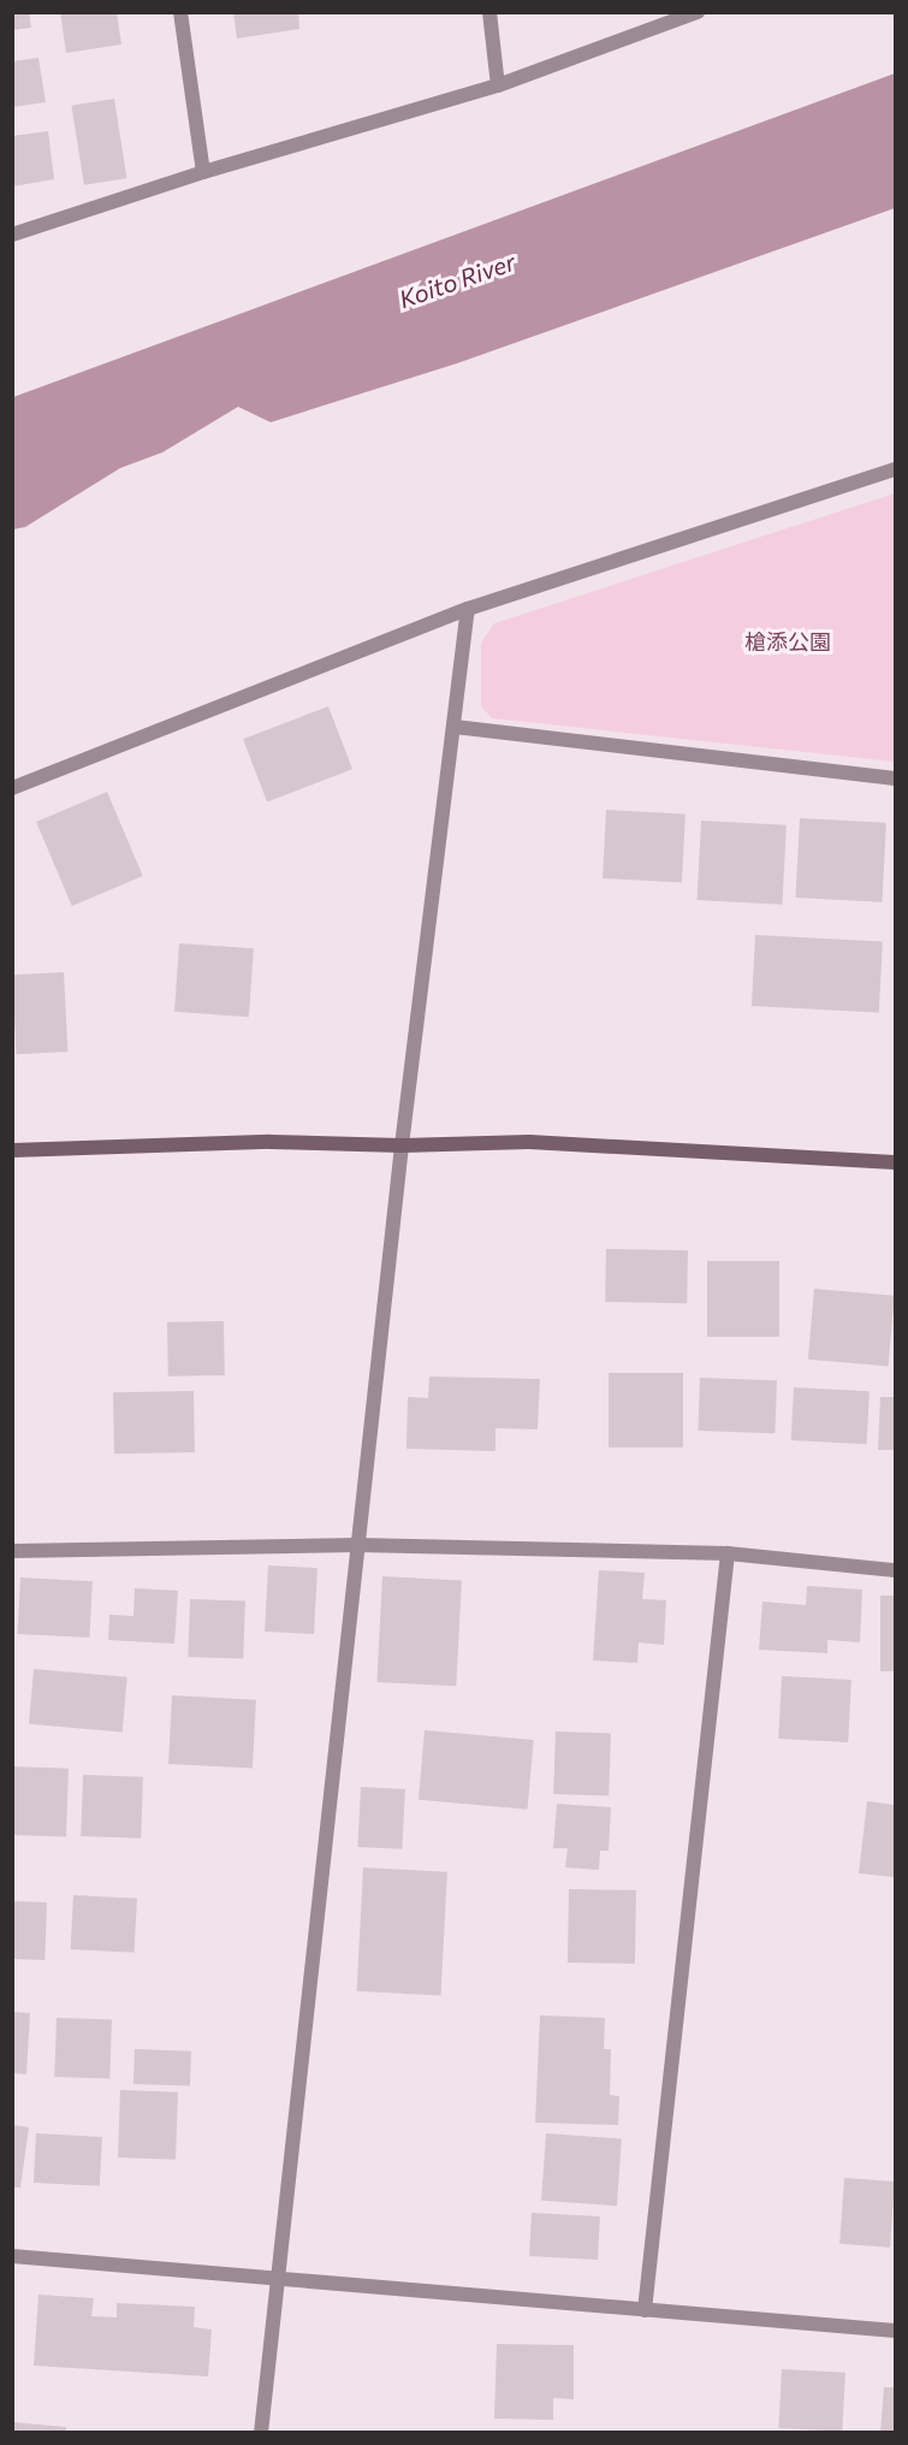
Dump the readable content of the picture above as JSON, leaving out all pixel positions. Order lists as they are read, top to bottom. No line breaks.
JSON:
{"water":["Koito River"],"parks":["槍添公園"]}
